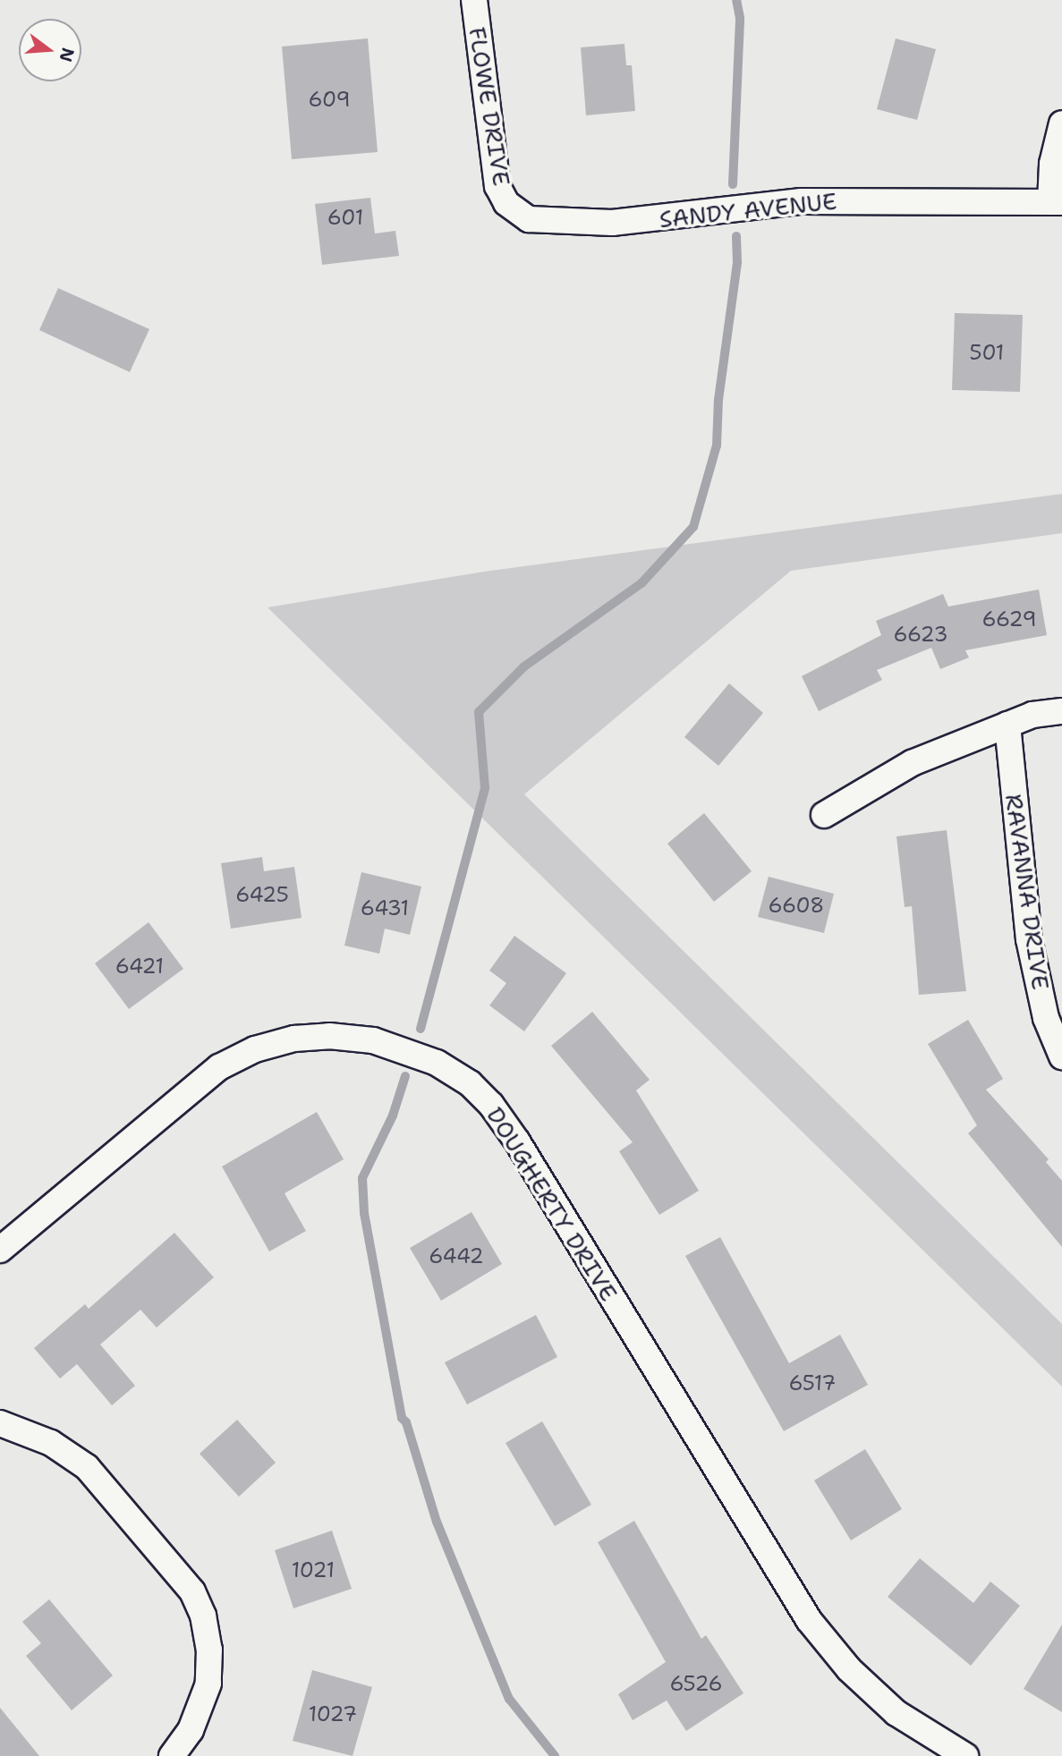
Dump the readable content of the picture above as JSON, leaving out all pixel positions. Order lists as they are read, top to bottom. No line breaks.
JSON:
{"streets":{"street":["FLOWE DRIVE","SANDY AVENUE","RAVANNA DRIVE","DOUGHERTY DRIVE"]},"crossings":[["FLOWE DRIVE","SANDY AVENUE"]],"house_numbers":["609","601","501","6629","6623","6425","6608","6431","6421","6442","6517","1021","6526","1027"],"north":"right"}
